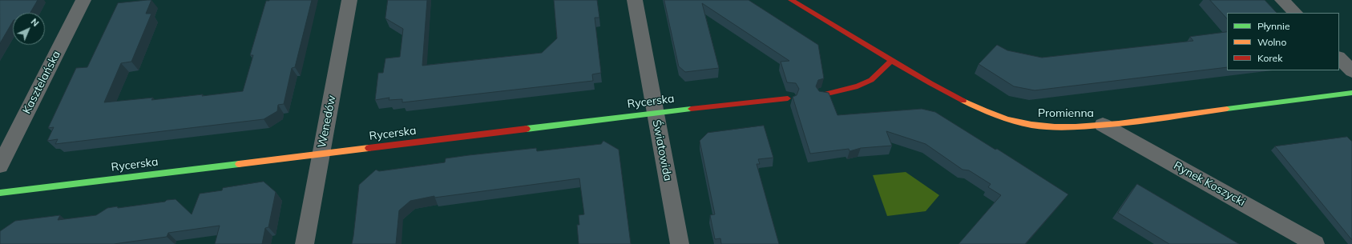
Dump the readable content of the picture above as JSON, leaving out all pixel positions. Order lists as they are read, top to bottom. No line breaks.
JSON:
{"streets":{"street":["Kasztelańska","Rycerska","Promienna","Wenedów","Światowida","Rynek Koszycki"]},"crossings":[["Rycerska","Wenedów"],["Rycerska","Światowida"],["Promienna","Rynek Koszycki"]],"legend":["Płynnie","Wolno","Korek"],"north":"top right"}
